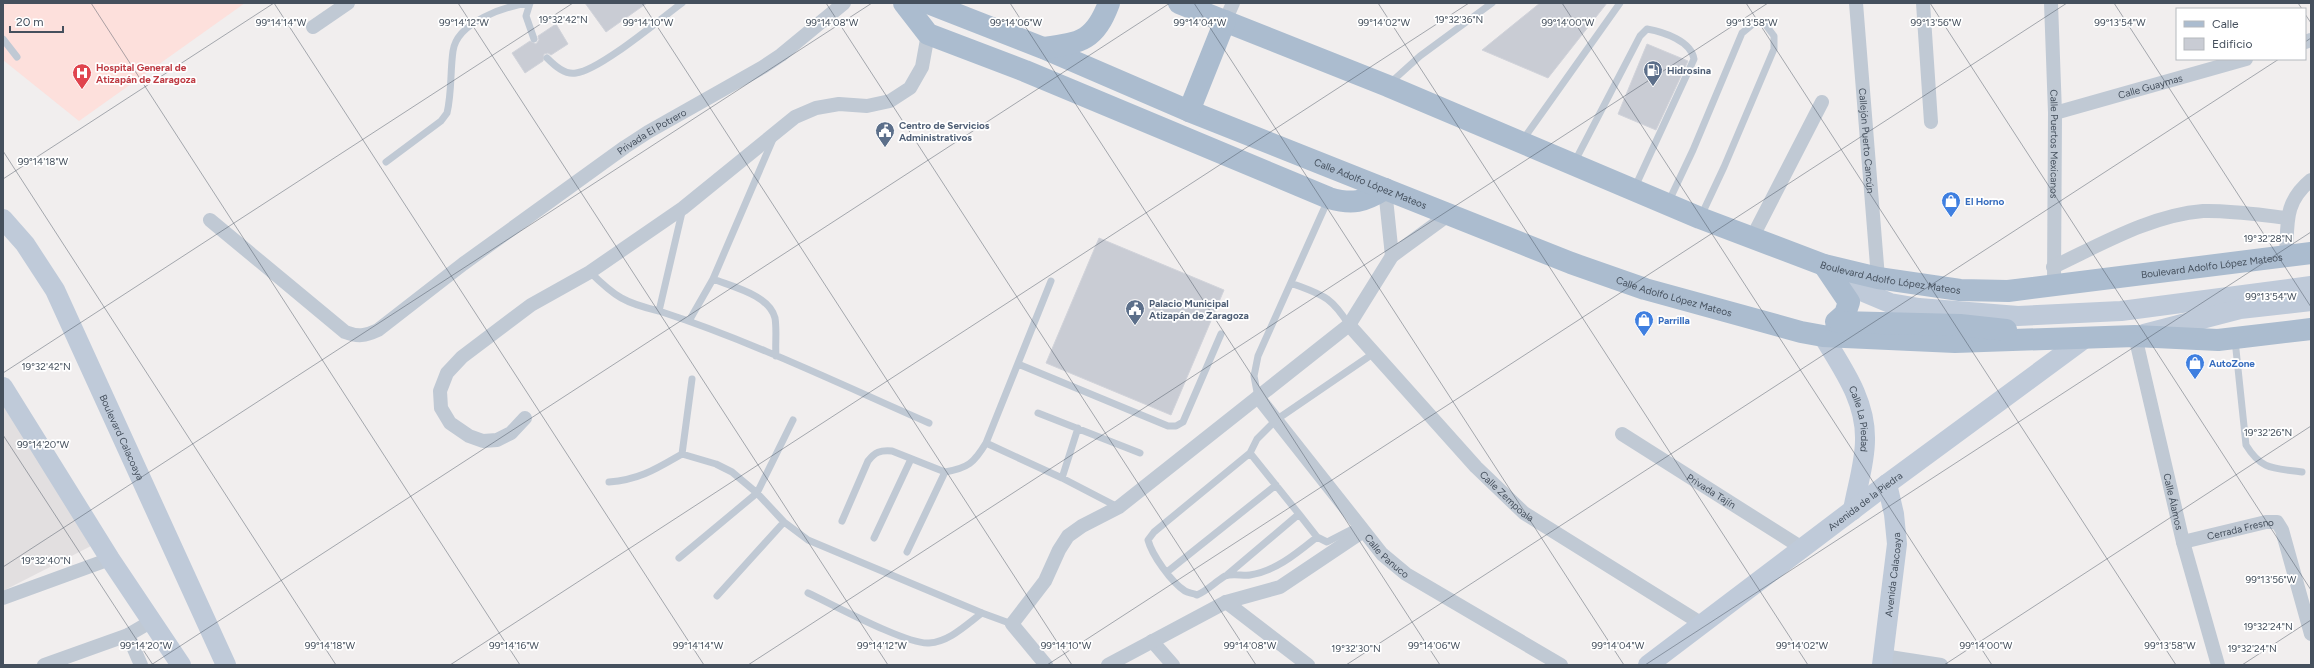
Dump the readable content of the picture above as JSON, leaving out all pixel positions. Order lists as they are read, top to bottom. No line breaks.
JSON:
{"streets":{"main road":["Calle Adolfo López Mateos","Boulevard Adolfo López Mateos"],"street":["Calle Guaymas","Privada El Potrero","Callejón Puerto Cancún","Calle Puertos Mexicanos","Calle La Piedad","Boulevard Calacoaya","Privada Tajín","Calle Zempoala","Avenida de la Piedra","Calle Álamos","Cerrada Fresno","Calle Panuco","Avenida Calacoaya"]},"crossings":[["Calle Guaymas","Calle Puertos Mexicanos"],["Callejón Puerto Cancún","Boulevard Adolfo López Mateos"],["Calle Puertos Mexicanos","Boulevard Adolfo López Mateos"],["Calle Adolfo López Mateos","Calle La Piedad"],["Calle La Piedad","Avenida de la Piedra"],["Privada Tajín","Avenida de la Piedra"],["Calle Zempoala","Avenida de la Piedra"],["Avenida de la Piedra","Avenida Calacoaya"],["Calle Álamos","Cerrada Fresno"]],"places":{"fuel station":["Hidrosina"],"hospital":["Hospital General de Atizapán de Zaragoza"],"public building":["Centro de Servicios Administrativos","Palacio Municipal Atizapán de Zaragoza"],"shop":["El Horno","Parrilla","AutoZone"]},"legend":["Calle","Edificio"],"scale_bar":"20 m","coordinates":["19°32'42\"N","19°32'36\"N","99°14'00\"W","99°14'14\"W","99°14'12\"W","99°14'10\"W","99°14'08\"W","99°14'06\"W","99°14'04\"W","99°14'02\"W","99°13'58\"W","99°13'56\"W","99°13'54\"W","99°14'18\"W","19°32'28\"N","19°32'26\"N","99°14'20\"W","19°32'40\"N","19°32'24\"N","99°14'16\"W","19°32'30\"N"]}
